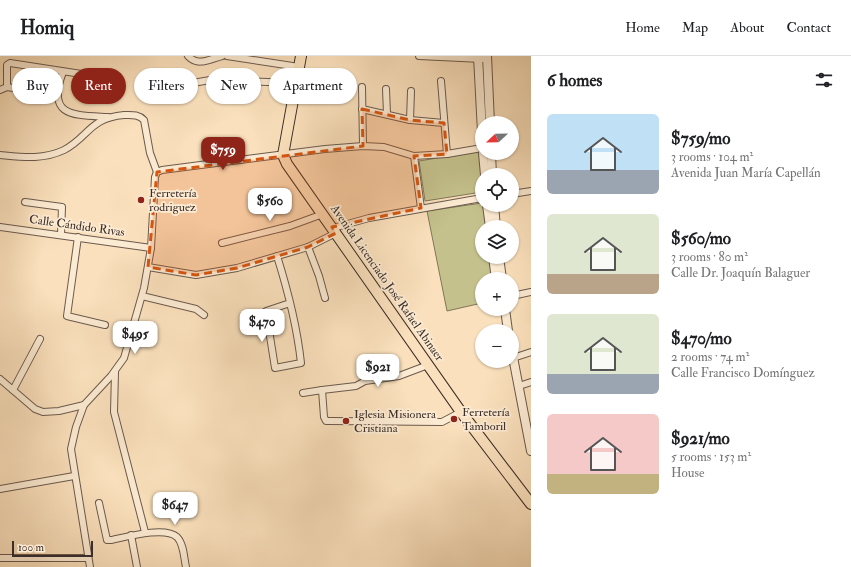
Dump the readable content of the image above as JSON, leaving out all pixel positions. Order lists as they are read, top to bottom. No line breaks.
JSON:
{"streets":{"main road":["Avenida Licenciado José Rafael Abinaer"],"street":["Calle Cándido Rivas"]},"places":["Ferretería rodriguez","Ferretería Tamboril","Iglesia Misionera Cristiana"],"scale_bar":"100 m","north":"left","page":{"header":"Homiq","nav":["Home","Map","About","Contact"],"heading":"6 homes","chip":["Buy","Rent","Filters","New","Apartment"],"list":[{"name":"$759/mo","note":"3 rooms · 104 m² · Avenida Juan María Capellán"},{"name":"$560/mo","note":"3 rooms · 80 m² · Calle Dr. Joaquín Balaguer"},{"name":"$470/mo","note":"2 rooms · 74 m² · Calle Francisco Domínguez"},{"name":"$921/mo","note":"5 rooms · 153 m² · House"}],"map_buttons":["+","−"],"price":["$759","$560","$470","$495","$921","$647"],"scale":"100 m"}}
